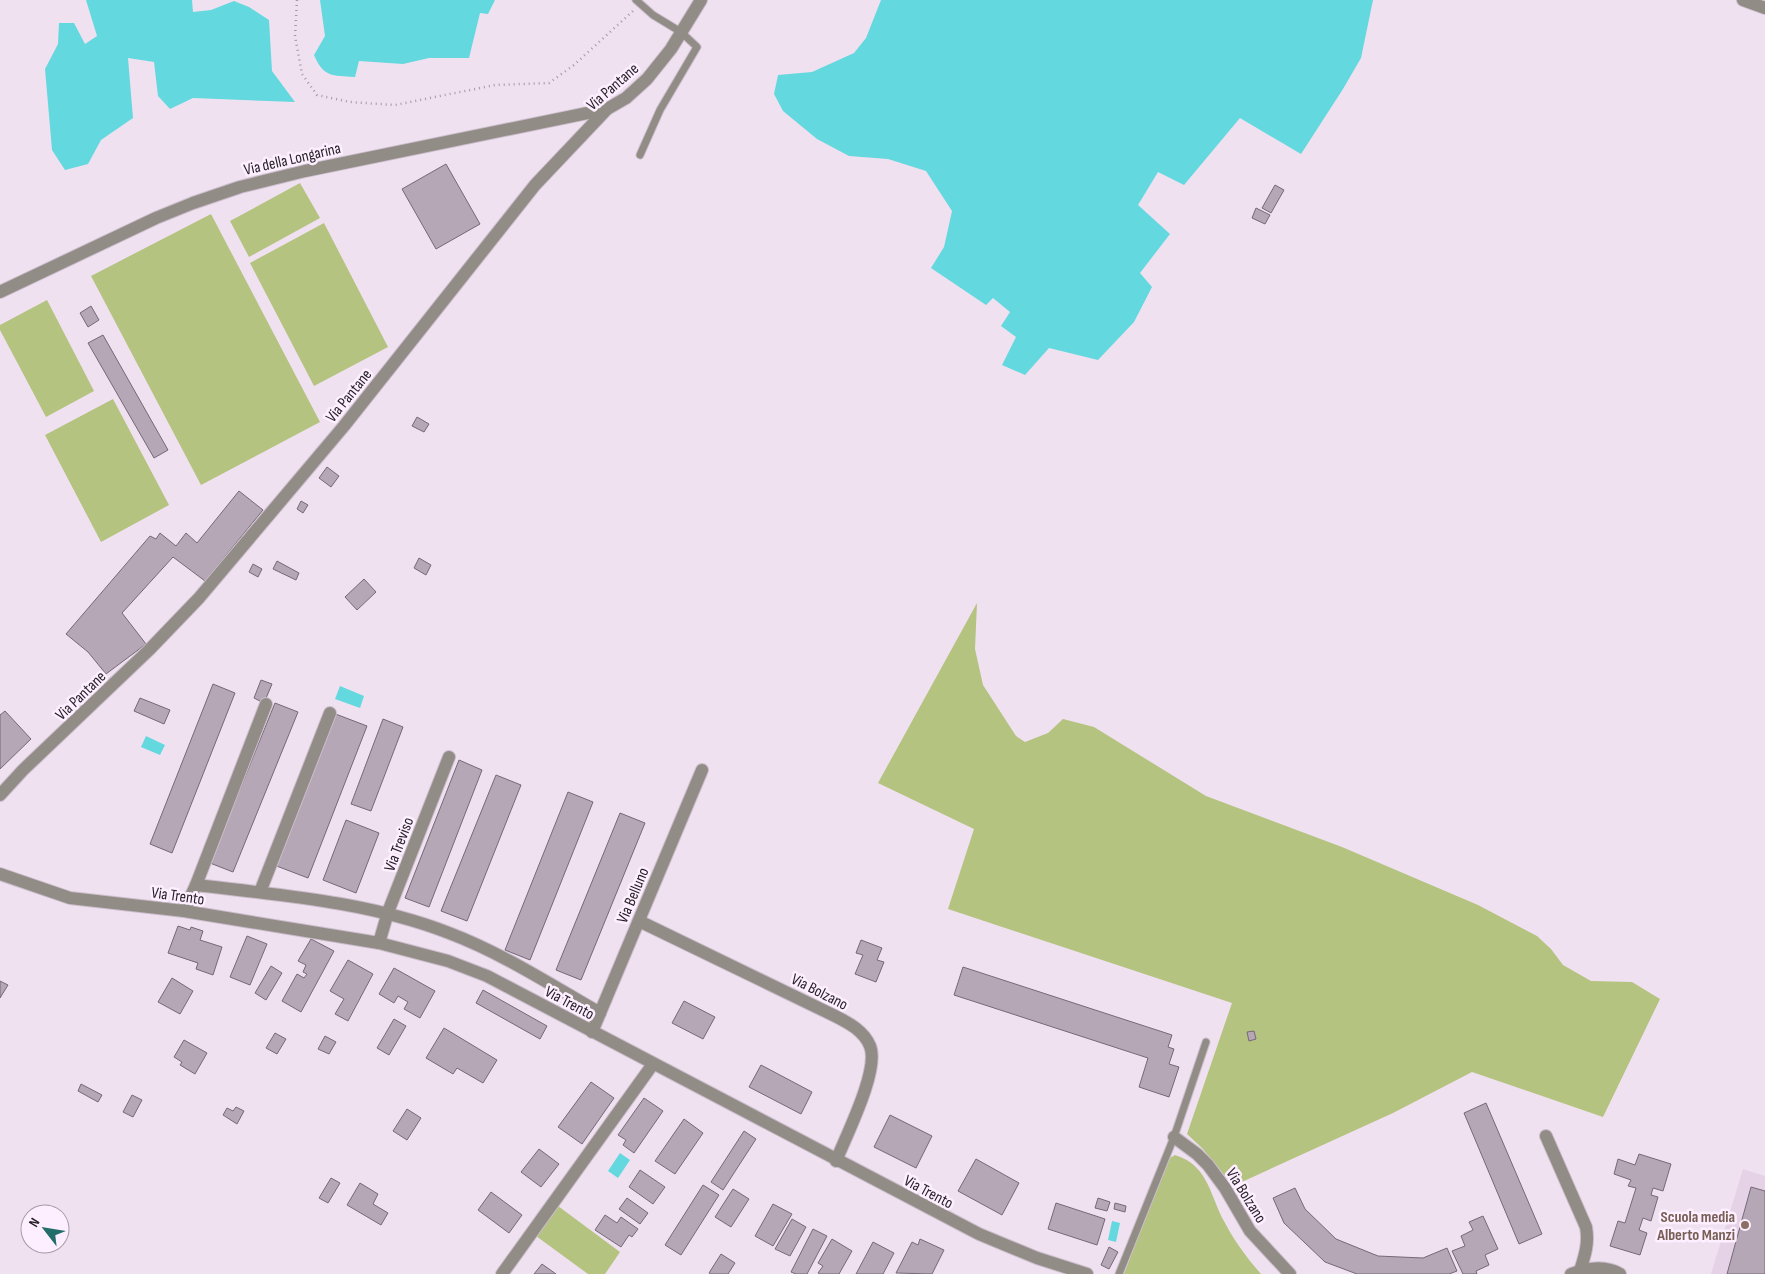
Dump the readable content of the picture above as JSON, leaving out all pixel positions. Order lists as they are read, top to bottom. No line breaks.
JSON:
{"streets":{"street":["Via Pantane","Via della Longarina","Via Treviso","Via Trento","Via Belluno","Via Bolzano"]},"crossings":[["Via Pantane","Via della Longarina"],["Via Treviso","Via Trento"],["Via Trento","Via Belluno"],["Via Trento","Via Bolzano"],["Via Belluno","Via Bolzano"]],"places":["Scuola media Alberto Manzi"],"north":"top left"}
